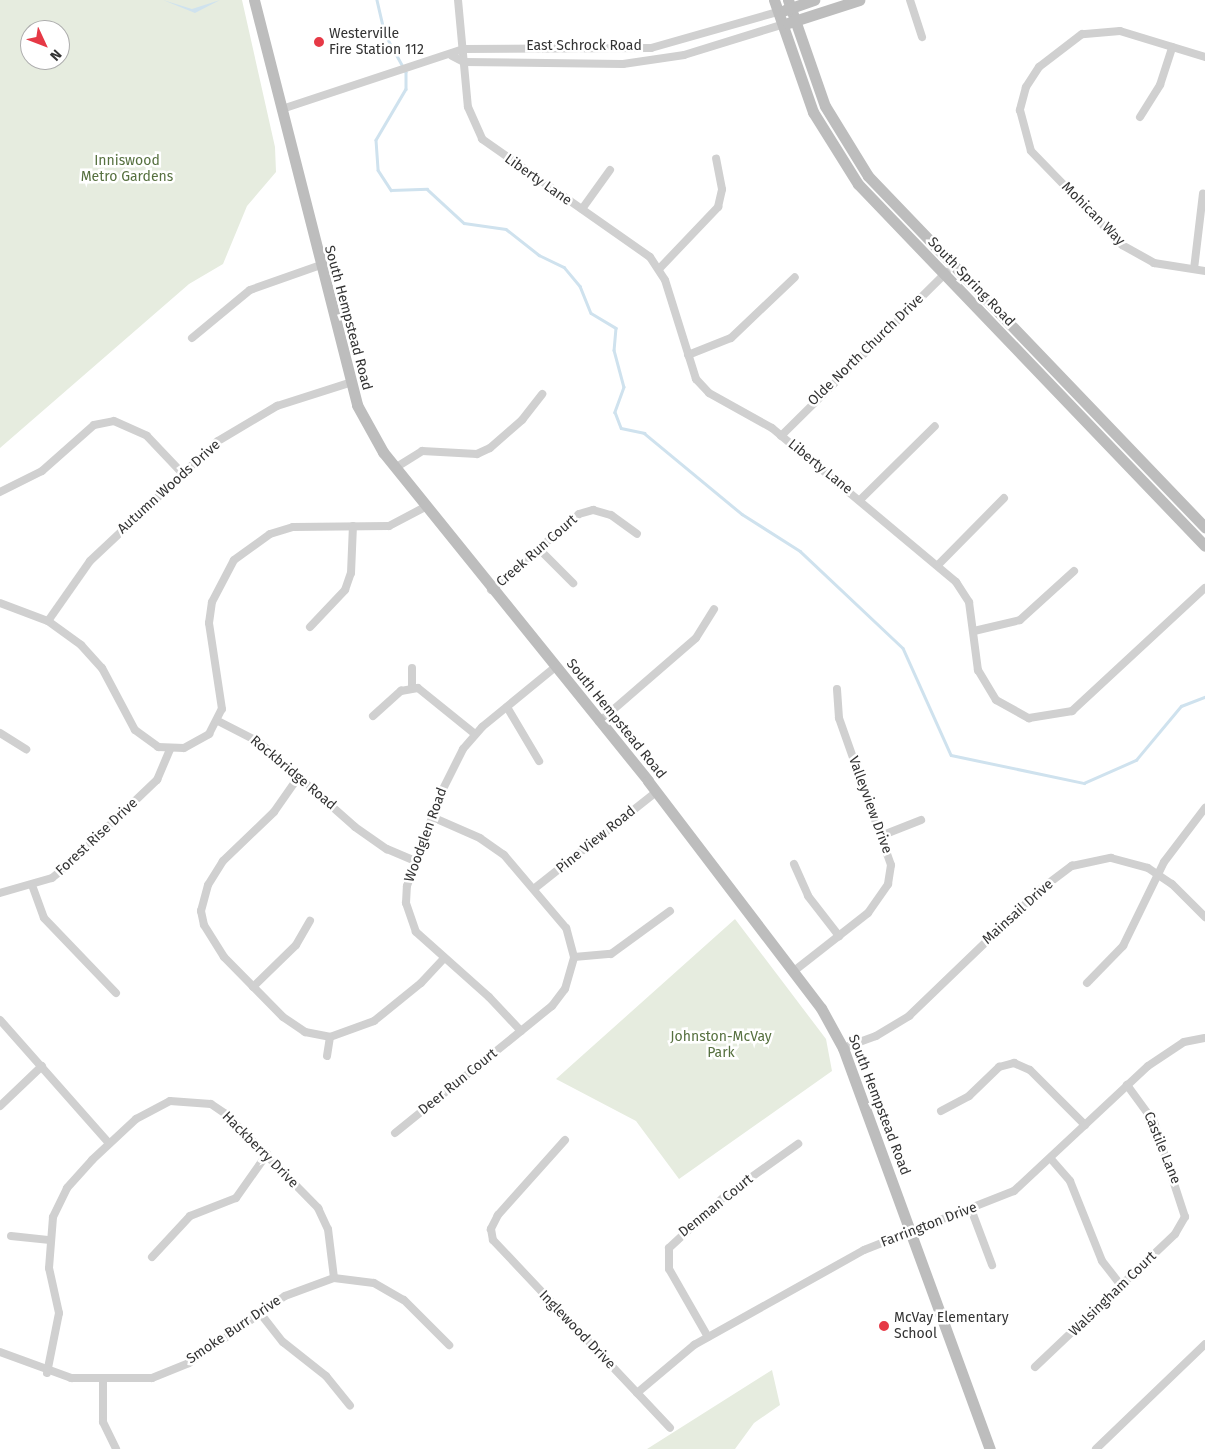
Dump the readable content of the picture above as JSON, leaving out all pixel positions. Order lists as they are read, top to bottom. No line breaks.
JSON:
{"streets":{"street":["East Schrock Road","Liberty Lane","Mohican Way","South Spring Road","South Hempstead Road","Olde North Church Drive","Autumn Woods Drive","Creek Run Court","Rockbridge Road","Valleyview Drive","Woodglen Road","Forest Rise Drive","Pine View Road","Mainsail Drive","Deer Run Court","Castile Lane","Hackberry Drive","Denman Court","Farrington Drive","Walsingham Court","Smoke Burr Drive","Inglewood Drive"]},"crossings":[["East Schrock Road","Liberty Lane"],["East Schrock Road","South Spring Road"],["Liberty Lane","Olde North Church Drive"],["South Spring Road","Olde North Church Drive"],["South Hempstead Road","Autumn Woods Drive"],["South Hempstead Road","Creek Run Court"],["South Hempstead Road","Valleyview Drive"],["South Hempstead Road","Woodglen Road"],["South Hempstead Road","Pine View Road"],["South Hempstead Road","Mainsail Drive"],["South Hempstead Road","Farrington Drive"],["Rockbridge Road","Woodglen Road"],["Woodglen Road","Deer Run Court"],["Castile Lane","Farrington Drive"],["Castile Lane","Walsingham Court"],["Hackberry Drive","Smoke Burr Drive"],["Denman Court","Farrington Drive"],["Farrington Drive","Inglewood Drive"]],"parks":["Inniswood Metro Gardens","Johnston-McVay Park"],"places":["Westerville Fire Station 112","McVay Elementary School"],"north":"bottom right"}
